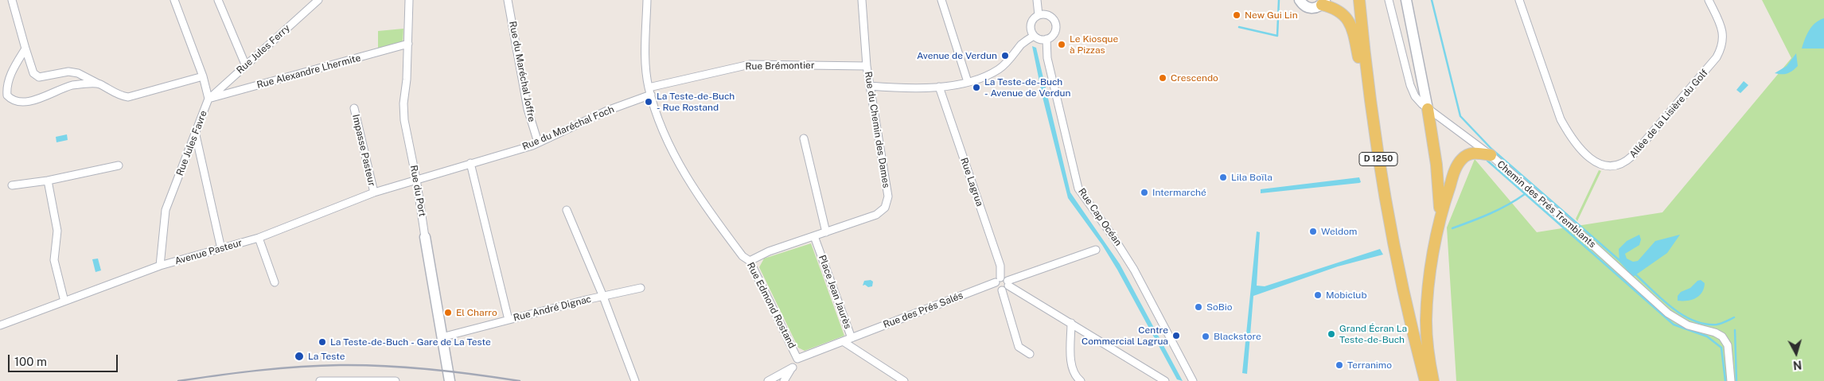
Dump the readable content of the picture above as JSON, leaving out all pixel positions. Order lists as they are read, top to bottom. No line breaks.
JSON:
{"streets":{"main road":["D 1250","Rue du Port"],"street":["Rue Jules Ferry","Rue Brémontier","Rue Alexandre Lhermite","Rue du Maréchal Joffre","Allée de la Lisière du Golf","Rue du Maréchal Foch","Rue du Chemin des Dames","Rue Jules Favre","Impasse Pasteur","Rue Lagrua","Chemin des Prés Tremblants","Rue Cap Océan","Avenue Pasteur","Place Jean Jaurès","Rue Edmond Rostand","Rue André Dignac","Rue des Prés Salés"]},"crossings":[["Rue Jules Ferry","Rue Alexandre Lhermite"],["Rue Jules Ferry","Rue Jules Favre"],["Rue Brémontier","Rue du Chemin des Dames"],["Rue Brémontier","Rue Edmond Rostand"],["Rue Alexandre Lhermite","Rue Jules Favre"],["Rue Alexandre Lhermite","Rue du Port"],["Rue du Maréchal Joffre","Rue du Maréchal Foch"],["Rue du Maréchal Foch","Rue du Port"],["Rue du Maréchal Foch","Avenue Pasteur"],["Rue du Maréchal Foch","Rue Edmond Rostand"],["Rue du Chemin des Dames","Place Jean Jaurès"],["Rue du Chemin des Dames","Rue Edmond Rostand"],["Rue Jules Favre","Avenue Pasteur"],["Impasse Pasteur","Avenue Pasteur"],["Rue Lagrua","Rue des Prés Salés"],["Rue du Port","Avenue Pasteur"],["Rue du Port","Rue André Dignac"],["Place Jean Jaurès","Rue Edmond Rostand"],["Place Jean Jaurès","Rue des Prés Salés"]],"places":["New Gui Lin","Le Kiosque à Pizzas","Avenue de Verdun","Crescendo","La Teste-de-Buch - Avenue de Verdun","La Teste-de-Buch - Rue Rostand","Lila Boïla","Intermarché","Weldom","Mobiclub","SoBio","El Charro","Grand Écran La Teste-de-Buch","Centre Commercial Lagrua","Blackstore","La Teste-de-Buch - Gare de La Teste","La Teste","Terranimo"],"scale_bar":"100 m","north":"bottom"}
